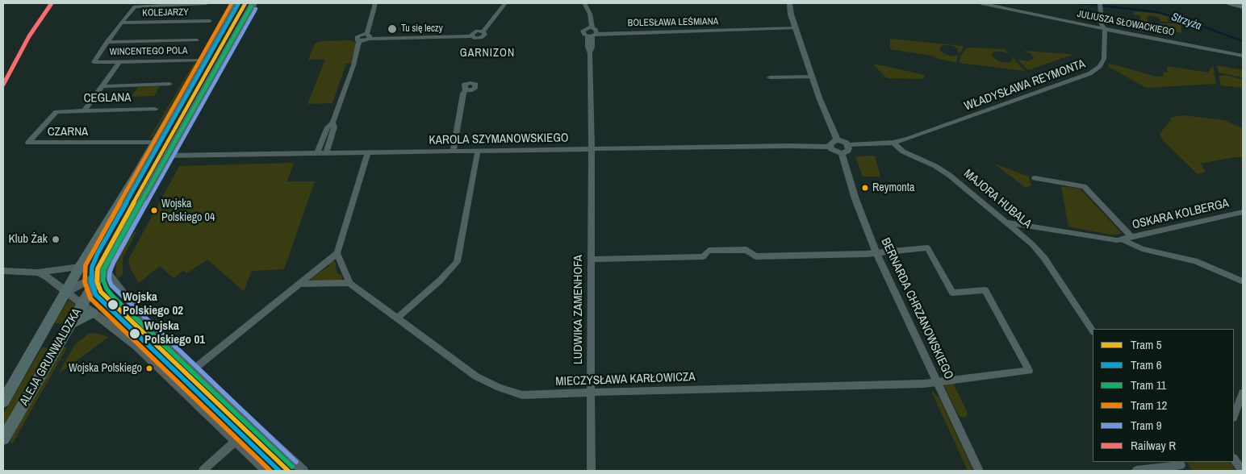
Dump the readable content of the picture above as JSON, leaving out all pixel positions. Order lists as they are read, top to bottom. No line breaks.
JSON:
{"streets":{"main road":["ALEJA GRUNWALDZKA"],"street":["KOLEJARZY","BOLESŁAWA LEŚMIANA","JULIUSZA SŁOWACKIEGO","WINCENTEGO POLA","WŁADYSŁAWA REYMONTA","CEGLANA","CZARNA","KAROLA SZYMANOWSKIEGO","MAJORA HUBALA","OSKARA KOLBERGA","BERNARDA CHRZANOWSKIEGO","LUDWIKA ZAMENHOFA","MIECZYSŁAWA KARŁOWICZA"]},"crossings":[["KOLEJARZY","WINCENTEGO POLA"],["JULIUSZA SŁOWACKIEGO","WŁADYSŁAWA REYMONTA"],["WINCENTEGO POLA","ALEJA GRUNWALDZKA"],["WŁADYSŁAWA REYMONTA","MAJORA HUBALA"],["CEGLANA","CZARNA"],["CZARNA","ALEJA GRUNWALDZKA"],["KAROLA SZYMANOWSKIEGO","BERNARDA CHRZANOWSKIEGO"],["KAROLA SZYMANOWSKIEGO","LUDWIKA ZAMENHOFA"],["KAROLA SZYMANOWSKIEGO","ALEJA GRUNWALDZKA"],["MAJORA HUBALA","OSKARA KOLBERGA"],["BERNARDA CHRZANOWSKIEGO","MIECZYSŁAWA KARŁOWICZA"],["LUDWIKA ZAMENHOFA","MIECZYSŁAWA KARŁOWICZA"]],"districts":["GARNIZON"],"water":["Strzyża"],"places":["Tu się leczy","Reymonta","Wojska Polskiego 04","Klub Żak","Wojska Polskiego 02","Wojska Polskiego 01","Wojska Polskiego"],"lines":["tram line 5","tram line 6","tram line 12","rail line R","tram line 11","tram line 9"],"legend":["Tram 5","Tram 6","Tram 11","Tram 12","Tram 9","Railway R"]}
